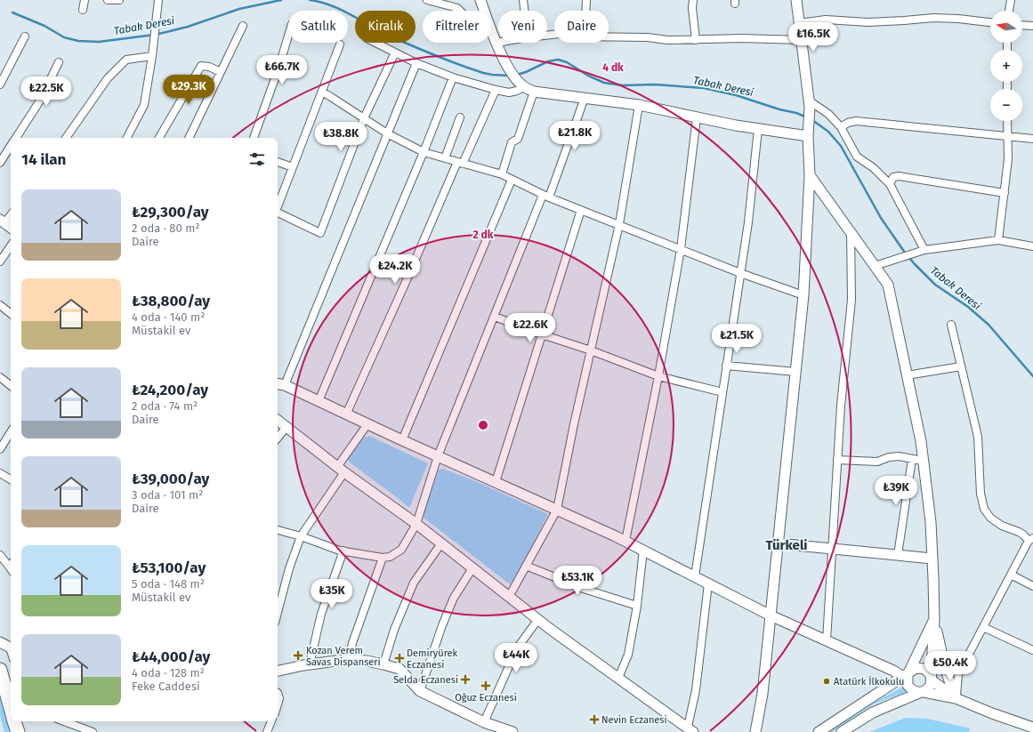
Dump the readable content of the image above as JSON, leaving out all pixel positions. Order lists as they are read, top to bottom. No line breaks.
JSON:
{"districts":["Türkeli"],"water":["Tabak Deresi"],"places":{"health":["Kozan Verem Savas Dispanseri","Demiryürek Eczanesi","Selda Eczanesi","Oğuz Eczanesi","Nevin Eczanesi"],"other":["Atatürk İlkokulu"]},"north":"left","page":{"map_buttons":["+","−"],"chip":["Satılık","Kiralık","Filtreler","Yeni","Daire"],"price":["₺16.5K","₺66.7K","₺29.3K","₺22.5K","₺21.8K","₺38.8K","₺24.2K","₺22.6K","₺21.5K","₺39K","₺53.1K","₺35K","₺44K","₺50.4K"],"heading":"14 ilan","list":[{"name":"₺29,300/ay","note":"2 oda · 80 m² · Daire"},{"name":"₺38,800/ay","note":"4 oda · 140 m² · Müstakil ev"},{"name":"₺24,200/ay","note":"2 oda · 74 m² · Daire"},{"name":"₺39,000/ay","note":"3 oda · 101 m² · Daire"},{"name":"₺53,100/ay","note":"5 oda · 148 m² · Müstakil ev"},{"name":"₺44,000/ay","note":"4 oda · 128 m² · Feke Caddesi"}]},"rings":["4 dk","2 dk"]}
